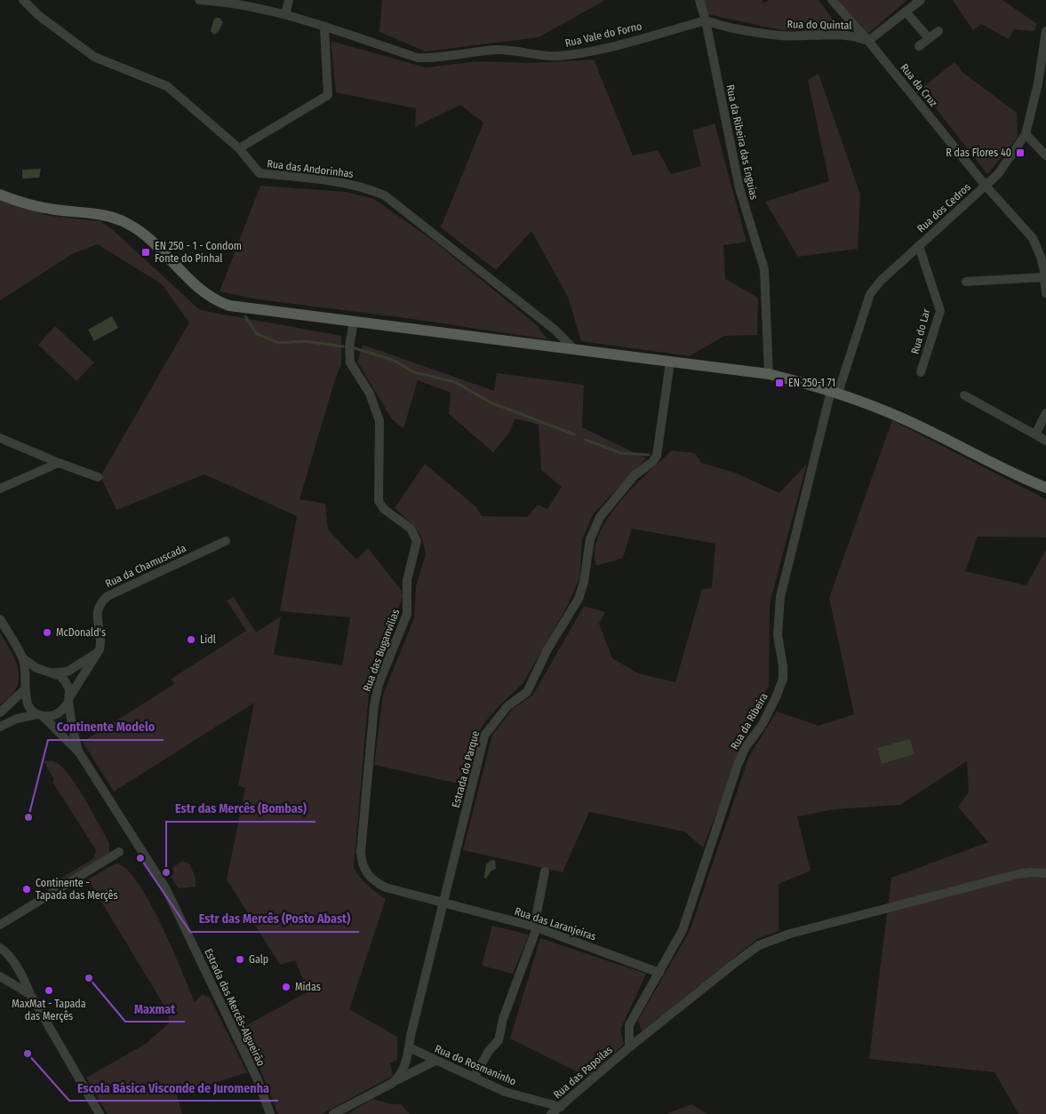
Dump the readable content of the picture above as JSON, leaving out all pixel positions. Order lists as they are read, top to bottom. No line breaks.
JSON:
{"streets":{"street":["Rua do Quintal","Rua Vale do Forno","Rua da Cruz","Rua da Ribeira das Enguias","Rua das Andorinhas","Rua dos Cedros","Rua do Lar","Rua da Chamuscada","Rua das Buganvílias","Rua da Ribeira","Estrada do Parque","Rua das Laranjeiras","Estrada das Mercês-Algueirão","Rua do Rosmaninho","Rua das Papoilas"]},"crossings":[["Rua do Quintal","Rua Vale do Forno"],["Rua do Quintal","Rua da Cruz"],["Rua do Quintal","Rua da Ribeira das Enguias"],["Rua Vale do Forno","Rua da Ribeira das Enguias"],["Rua da Cruz","Rua dos Cedros"],["Rua dos Cedros","Rua do Lar"],["Rua dos Cedros","Rua da Ribeira"],["Rua da Chamuscada","Estrada das Mercês-Algueirão"],["Rua das Buganvílias","Estrada do Parque"],["Rua das Buganvílias","Rua das Laranjeiras"],["Rua da Ribeira","Rua das Laranjeiras"],["Rua da Ribeira","Rua das Papoilas"],["Estrada do Parque","Rua das Laranjeiras"],["Estrada do Parque","Rua do Rosmaninho"],["Rua do Rosmaninho","Rua das Papoilas"]],"places":{"transit":["R das Flores 40","EN 250 - 1 - Condom Fonte do Pinhal","EN 250-1 71"],"other":["McDonald's","Lidl","Continente Modelo","Estr das Mercês (Posto Abast)","Estr das Mercês (Bombas)","Continente - Tapada das Merçês","Galp","Maxmat","Midas","MaxMat - Tapada das Merçês","Escola Básica Visconde de Juromenha"]}}
